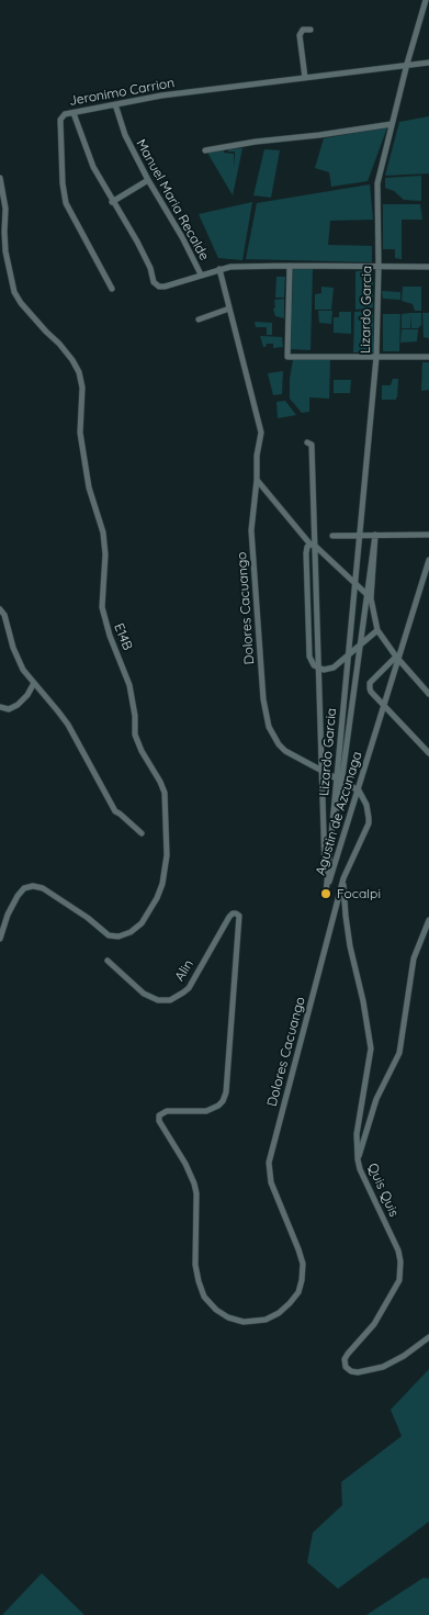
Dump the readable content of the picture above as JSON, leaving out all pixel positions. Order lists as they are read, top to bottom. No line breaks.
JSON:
{"streets":{"street":["Jeronimo Carrion","Manuel Maria Recalde","Lizardo Garcia","Dolores Cacuango","E14B","Agustin de Azcunaga","Alin","Quis Quis"]},"crossings":[["Jeronimo Carrion","Manuel Maria Recalde"],["Jeronimo Carrion","Lizardo Garcia"],["Manuel Maria Recalde","Lizardo Garcia"],["Manuel Maria Recalde","Dolores Cacuango"],["Lizardo Garcia","Dolores Cacuango"],["Lizardo Garcia","Agustin de Azcunaga"],["Dolores Cacuango","Agustin de Azcunaga"],["Dolores Cacuango","Alin"],["Dolores Cacuango","Quis Quis"]],"places":["Focalpi"]}
